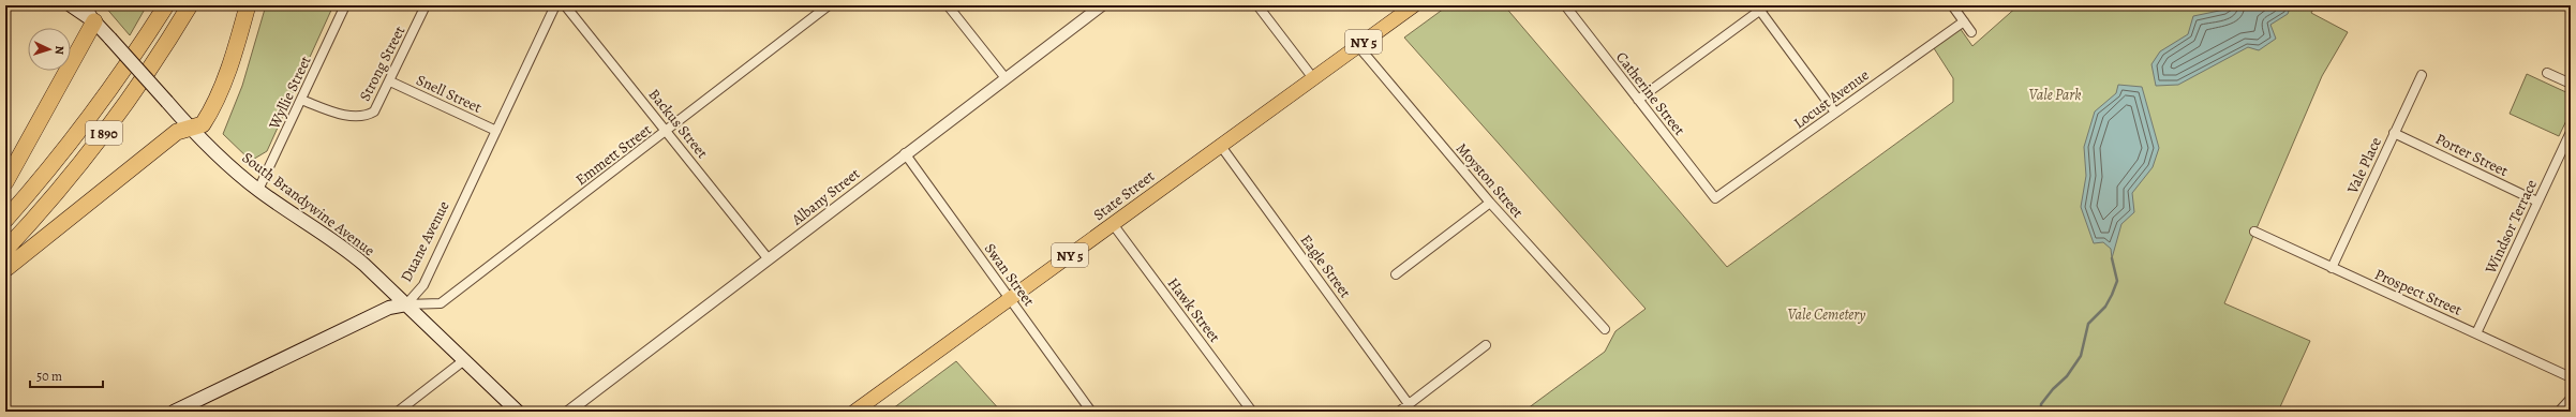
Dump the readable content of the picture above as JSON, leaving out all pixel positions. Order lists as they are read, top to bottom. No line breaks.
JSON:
{"streets":{"highway":["I 890"],"main road":["NY 5","State Street","South Brandywine Avenue","Duane Avenue"],"street":["Strong Street","Wyllie Street","Snell Street","Catherine Street","Locust Avenue","Backus Street","Emmett Street","Porter Street","Vale Place","Moyston Street","Albany Street","Windsor Terrace","Eagle Street","Swan Street","Prospect Street","Hawk Street"]},"crossings":[["Strong Street","Wyllie Street"],["Strong Street","Snell Street"],["Wyllie Street","South Brandywine Avenue"],["Snell Street","Duane Avenue"],["Catherine Street","Locust Avenue"],["Backus Street","Emmett Street"],["Backus Street","Albany Street"],["Emmett Street","South Brandywine Avenue"],["Emmett Street","Duane Avenue"],["Porter Street","Vale Place"],["Porter Street","Windsor Terrace"],["Vale Place","Prospect Street"],["Moyston Street","State Street"],["State Street","Eagle Street"],["State Street","Swan Street"],["State Street","Hawk Street"],["Albany Street","Swan Street"],["South Brandywine Avenue","Duane Avenue"],["Windsor Terrace","Prospect Street"]],"parks":["Vale Park","Vale Cemetery"],"scale_bar":"50 m","north":"right"}
